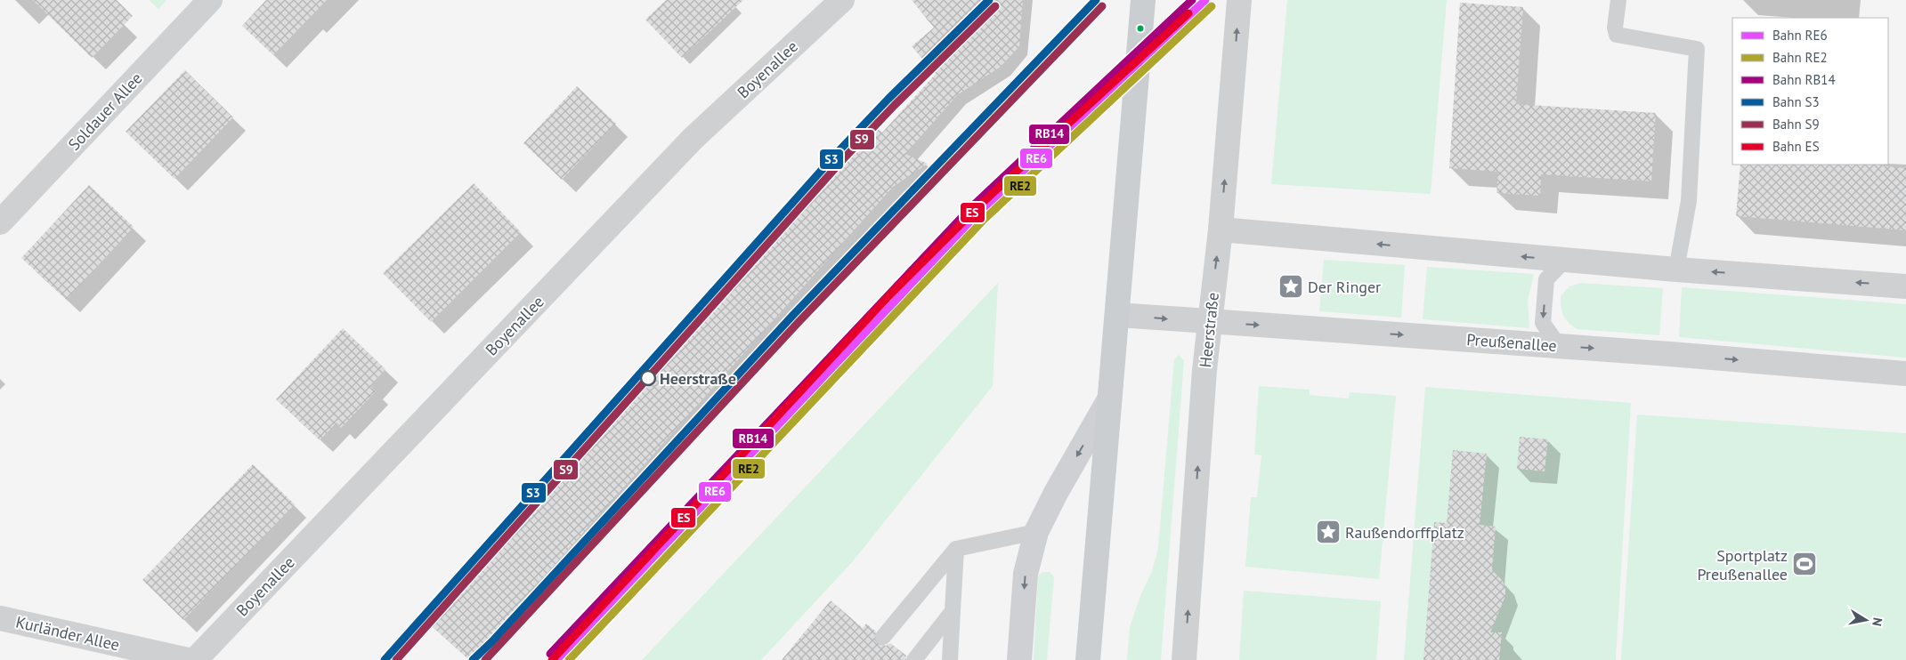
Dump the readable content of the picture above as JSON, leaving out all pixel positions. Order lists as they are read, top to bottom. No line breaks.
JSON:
{"streets":{"street":["Boyenallee","Soldauer Allee","Heerstraße","Preußenallee","Kurländer Allee"]},"crossings":[["Heerstraße","Preußenallee"]],"one_way":["Heerstraße"],"places":{"place":["Der Ringer","Raußendorffplatz"],"other":["Heerstraße"],"sports":["Sportplatz Preußenallee"]},"lines":["rail line RE6","rail line RB14","rail line S3","rail line RE2","rail line S9","rail line ES"],"legend":["Bahn RE6","Bahn RE2","Bahn RB14","Bahn S3","Bahn S9","Bahn ES"],"north":"right"}
